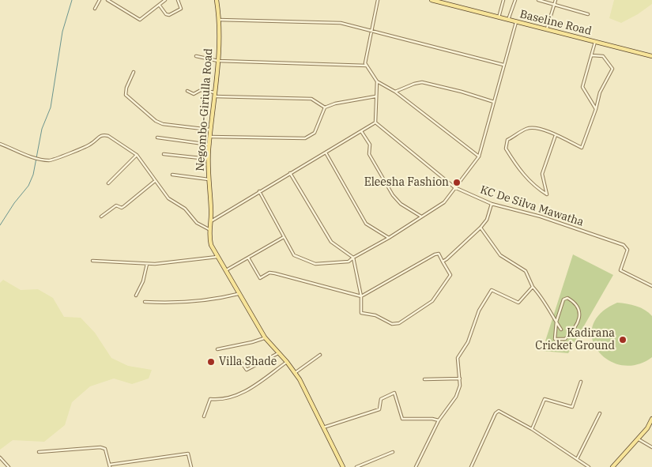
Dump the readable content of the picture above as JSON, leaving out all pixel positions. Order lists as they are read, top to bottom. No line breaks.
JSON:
{"streets":{"main road":["Baseline Road","Negombo-Giriulla Road"],"street":["KC De Silva Mawatha"]},"places":["Eleesha Fashion","Kadirana Cricket Ground","Villa Shade"]}
